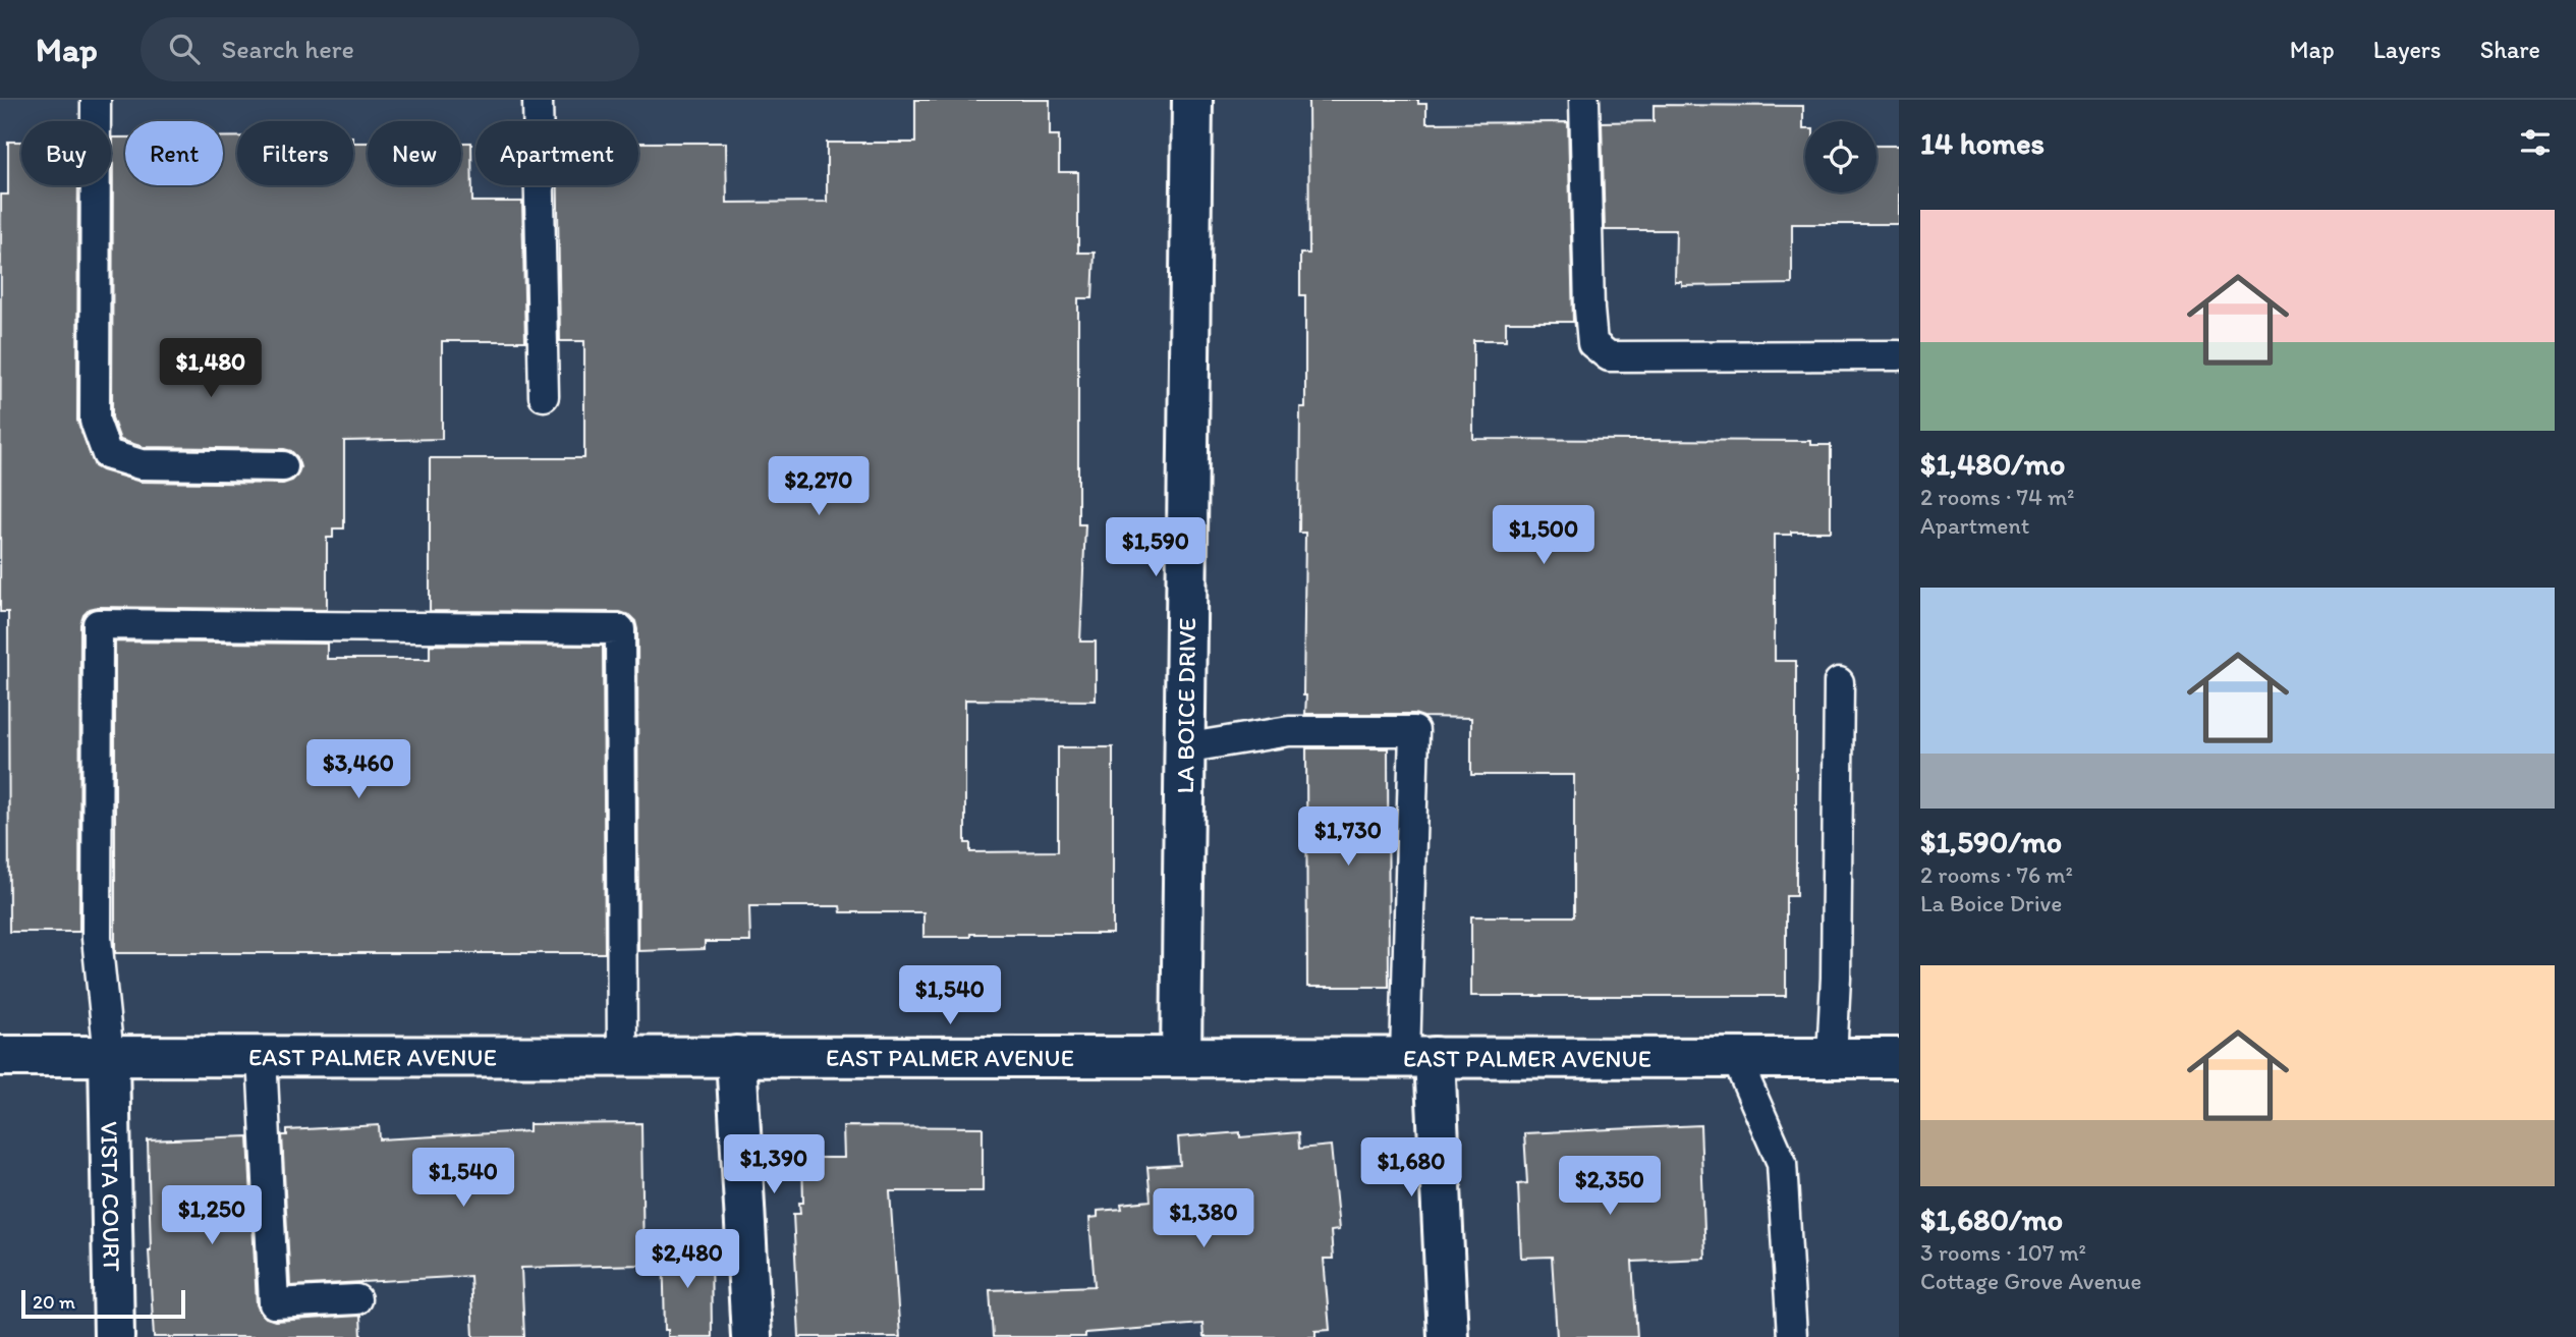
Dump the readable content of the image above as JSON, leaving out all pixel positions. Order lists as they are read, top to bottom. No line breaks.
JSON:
{"streets":{"street":["LA BOICE DRIVE","EAST PALMER AVENUE","VISTA COURT"]},"crossings":[["LA BOICE DRIVE","EAST PALMER AVENUE"],["EAST PALMER AVENUE","VISTA COURT"]],"scale_bar":"20 m","page":{"header":"Map","search":"Search here","nav":["Map","Layers","Share"],"heading":"14 homes","chip":["Buy","Rent","Filters","New","Apartment"],"list":[{"name":"$1,480/mo","note":"2 rooms · 74 m² · Apartment"},{"name":"$1,590/mo","note":"2 rooms · 76 m² · La Boice Drive"},{"name":"$1,680/mo","note":"3 rooms · 107 m² · Cottage Grove Avenue"}],"price":["$1,480","$2,270","$1,500","$1,590","$3,460","$1,730","$1,540","$1,390","$1,680","$1,540","$2,350","$1,250","$1,380","$2,480"],"scale":"20 m"}}
